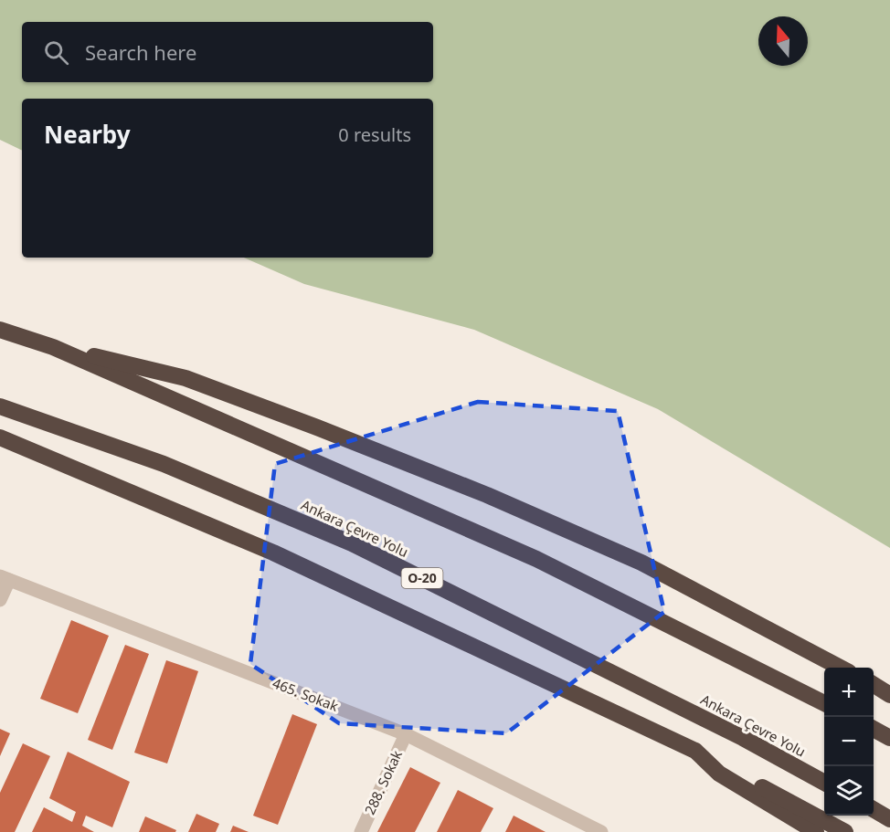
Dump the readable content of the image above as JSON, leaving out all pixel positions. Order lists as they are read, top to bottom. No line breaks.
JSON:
{"streets":{"highway":["Ankara Çevre Yolu","O-20"],"street":["465. Sokak","288. Sokak"]},"crossings":[["465. Sokak","288. Sokak"]],"north":"top","page":{"search":"Search here","heading":["Nearby","0 results"],"map_buttons":["+","−"]}}
